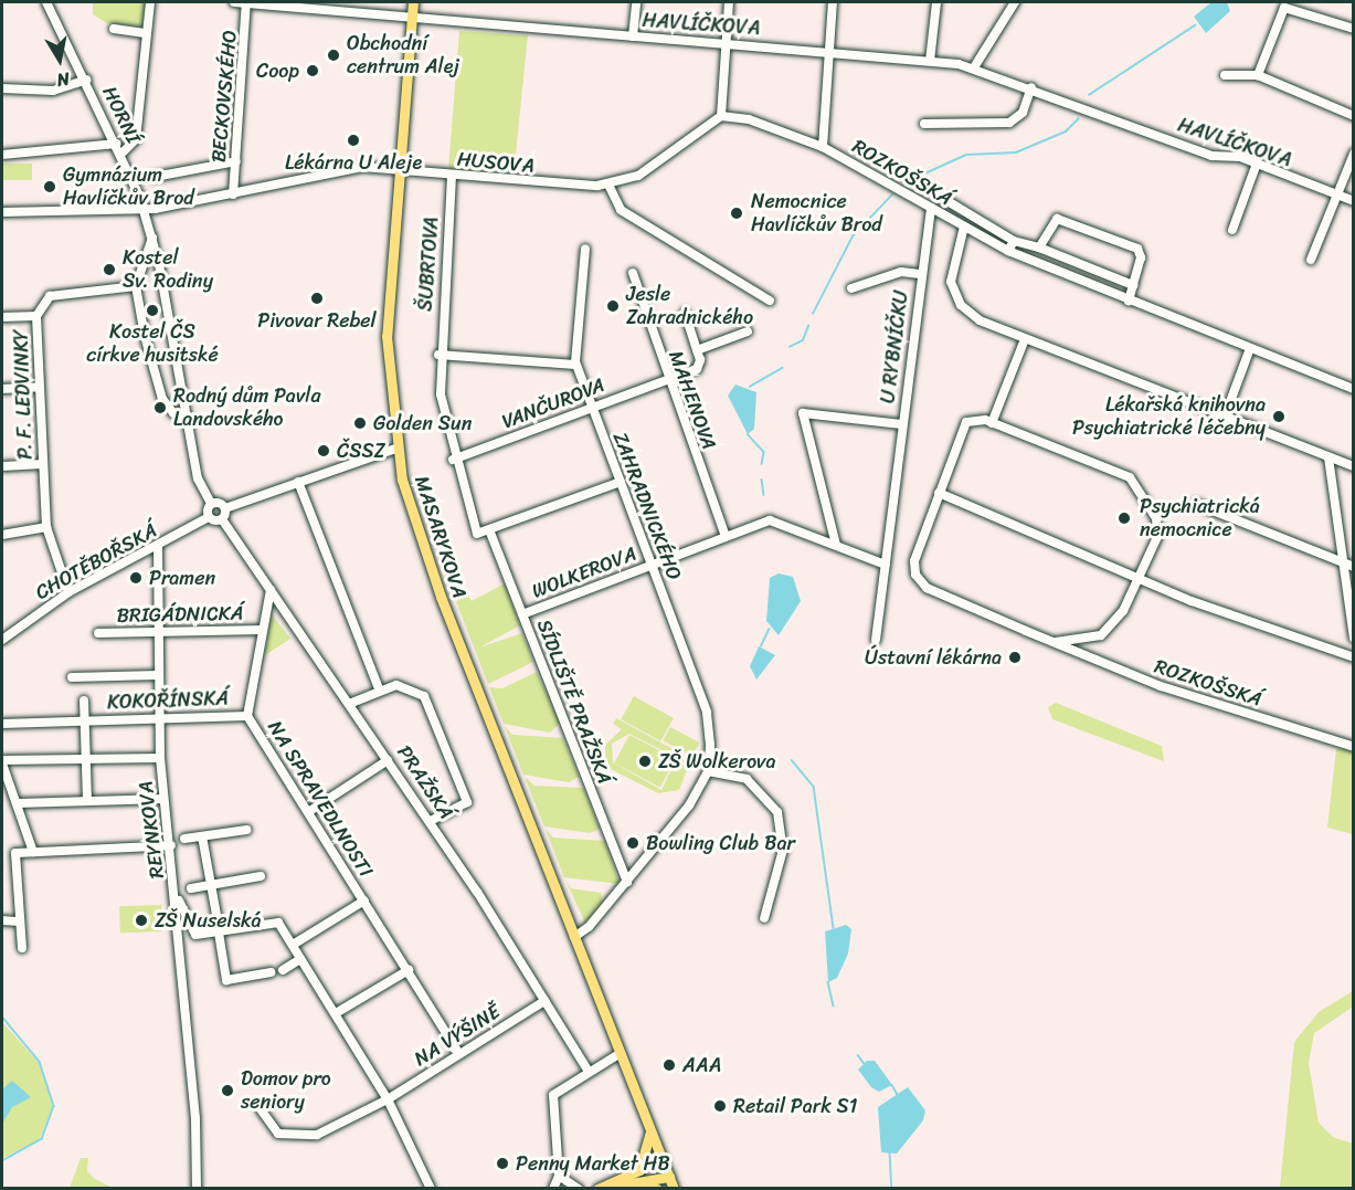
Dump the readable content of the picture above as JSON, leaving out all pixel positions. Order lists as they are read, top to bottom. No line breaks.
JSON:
{"streets":{"main road":["MASARYKOVA"],"street":["HAVLÍČKOVA","BECKOVSKÉHO","HORNÍ","HUSOVA","ROZKOŠSKÁ","ŠUBRTOVA","U RYBNÍČKU","P. F. LEDVINKY","MAHENOVA","VANČUROVA","ZAHRADNICKÉHO","CHOTĚBOŘSKÁ","WOLKEROVA","BRIGÁDNICKÁ","KOKOŘÍNSKÁ","SÍDLIŠTĚ PRAŽSKÁ","PRAŽSKÁ","NA SPRAVEDLNOSTI","REYNKOVA","NA VÝŠINĚ"]},"crossings":[["HAVLÍČKOVA","BECKOVSKÉHO"],["HAVLÍČKOVA","MASARYKOVA"],["BECKOVSKÉHO","HUSOVA"],["HORNÍ","HUSOVA"],["HUSOVA","ŠUBRTOVA"],["HUSOVA","MASARYKOVA"],["ROZKOŠSKÁ","U RYBNÍČKU"],["U RYBNÍČKU","WOLKEROVA"],["P. F. LEDVINKY","CHOTĚBOŘSKÁ"],["MAHENOVA","VANČUROVA"],["MAHENOVA","WOLKEROVA"],["VANČUROVA","ZAHRADNICKÉHO"],["ZAHRADNICKÉHO","MASARYKOVA"],["ZAHRADNICKÉHO","WOLKEROVA"],["ZAHRADNICKÉHO","SÍDLIŠTĚ PRAŽSKÁ"],["CHOTĚBOŘSKÁ","REYNKOVA"],["WOLKEROVA","SÍDLIŠTĚ PRAŽSKÁ"],["BRIGÁDNICKÁ","KOKOŘÍNSKÁ"],["BRIGÁDNICKÁ","REYNKOVA"],["KOKOŘÍNSKÁ","PRAŽSKÁ"],["KOKOŘÍNSKÁ","NA SPRAVEDLNOSTI"],["KOKOŘÍNSKÁ","REYNKOVA"],["PRAŽSKÁ","NA VÝŠINĚ"],["NA SPRAVEDLNOSTI","NA VÝŠINĚ"]],"places":["Obchodní centrum Alej","Coop","Lékárna U Aleje","Gymnázium Havlíčkův Brod","Nemocnice Havlíčkův Brod","Kostel Sv. Rodiny","Pivovar Rebel","Jesle Zahradnického","Kostel ČS církve husitské","Rodný dům Pavla Landovského","Lékařská knihovna Psychiatrické léčebny","Golden Sun","ČSSZ","Psychiatrická nemocnice","Pramen","Ústavní lékárna","ZŠ Wolkerova","Bowling Club Bar","ZŠ Nuselská","AAA","Domov pro seniory","Retail Park S1","Penny Market HB"],"north":"bottom"}
